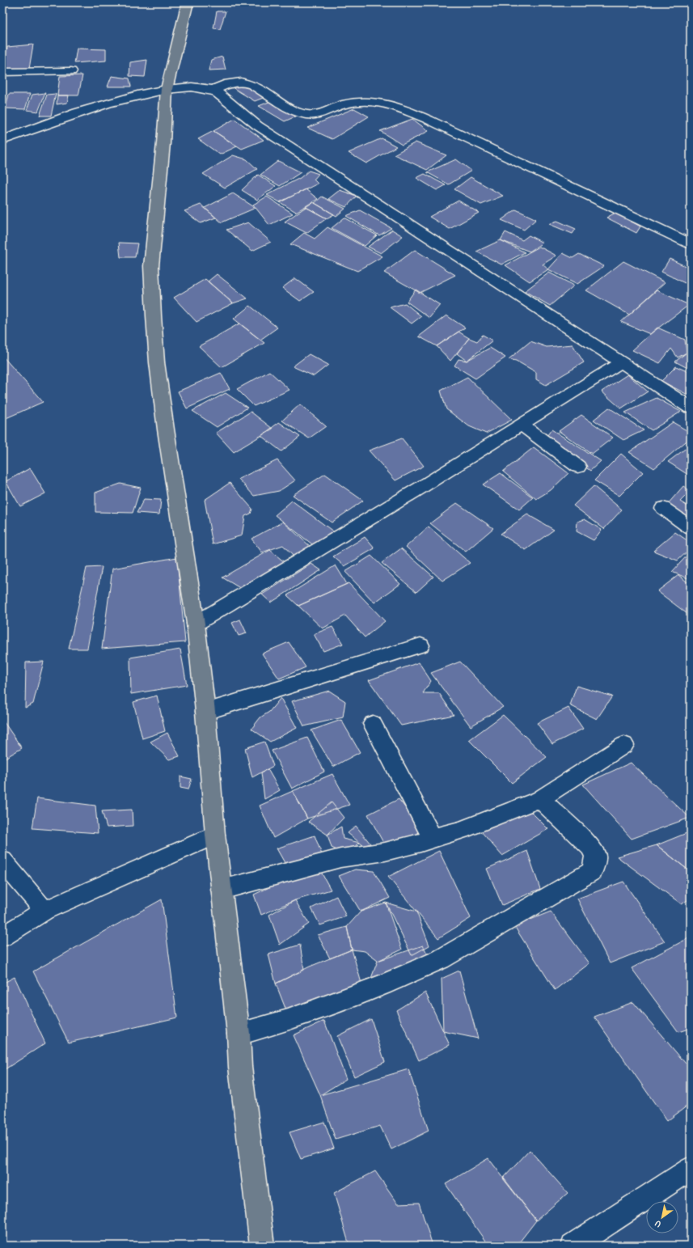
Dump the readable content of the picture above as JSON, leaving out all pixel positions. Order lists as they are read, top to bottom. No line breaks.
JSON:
{"north":"bottom left"}
